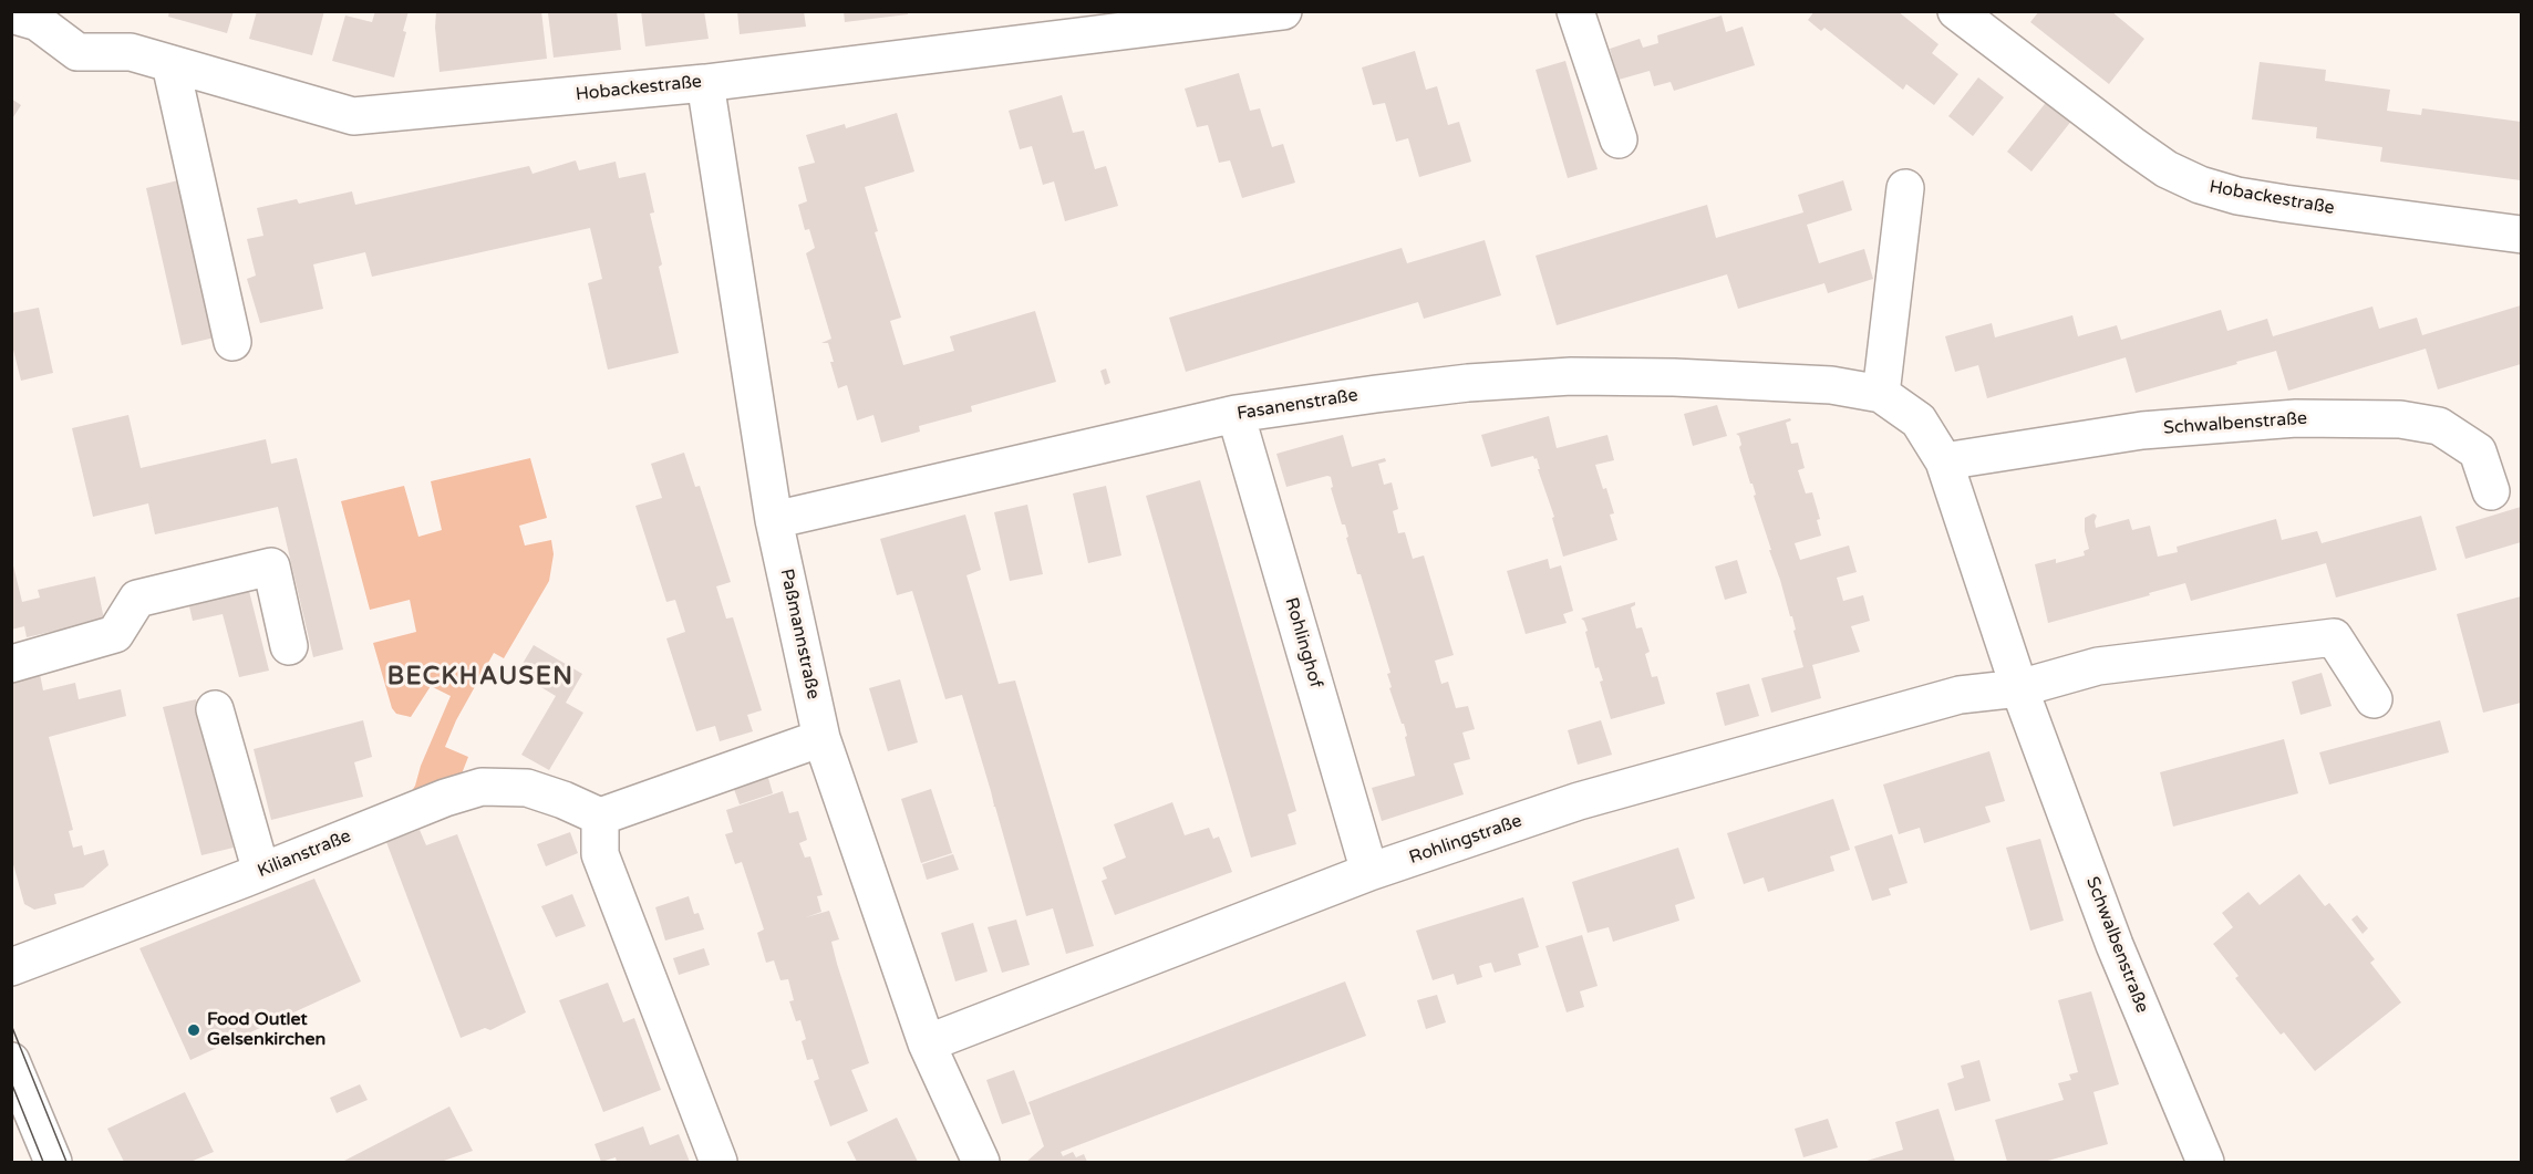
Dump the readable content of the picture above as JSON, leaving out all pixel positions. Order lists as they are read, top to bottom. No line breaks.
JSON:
{"streets":{"street":["Hobackestraße","Fasanenstraße","Schwalbenstraße","Paßmannstraße","Rohlinghof","Rohlingstraße","Kilianstraße"]},"crossings":[["Hobackestraße","Paßmannstraße"],["Fasanenstraße","Schwalbenstraße"],["Fasanenstraße","Paßmannstraße"],["Fasanenstraße","Rohlinghof"],["Schwalbenstraße","Rohlingstraße"],["Paßmannstraße","Rohlingstraße"],["Rohlinghof","Rohlingstraße"]],"districts":["BECKHAUSEN"],"places":["Food Outlet Gelsenkirchen"]}
